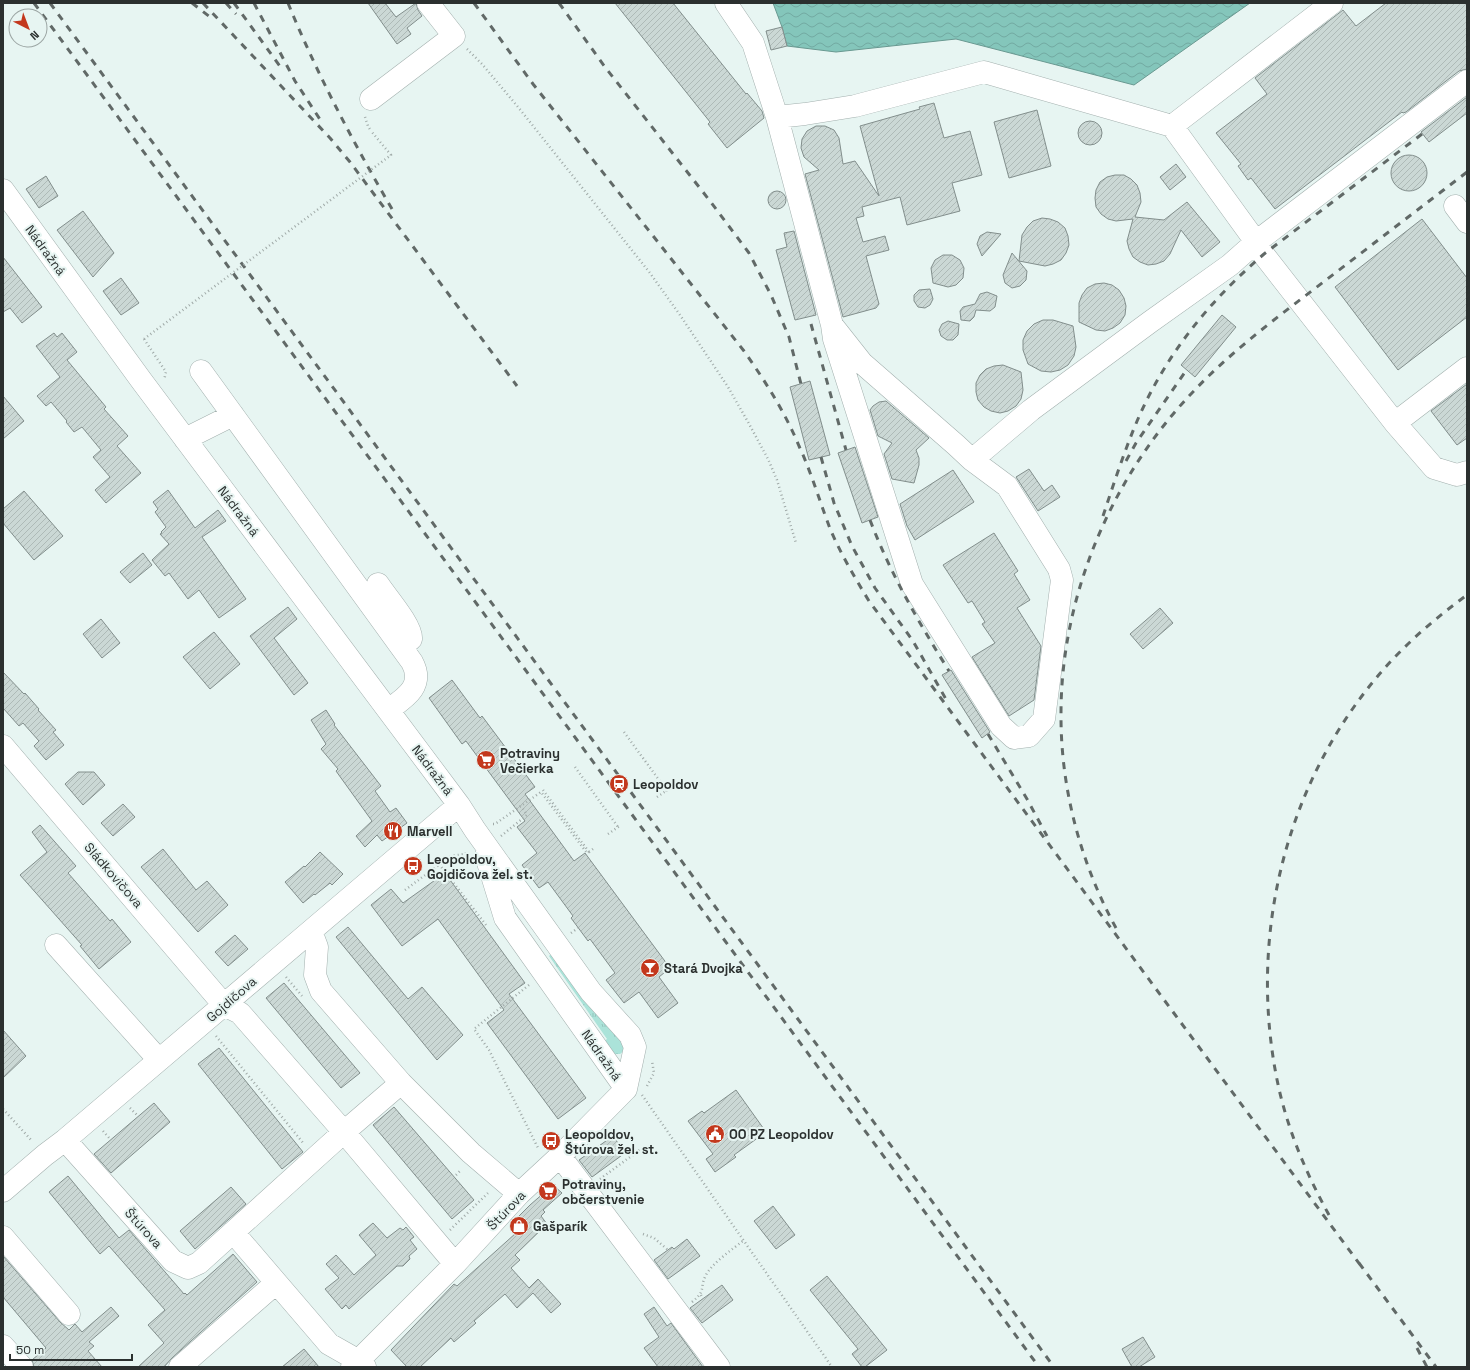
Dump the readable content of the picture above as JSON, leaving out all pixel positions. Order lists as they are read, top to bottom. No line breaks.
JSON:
{"streets":{"street":["Nádražná","Sládkovičova","Gojdičova","Štúrova"]},"crossings":[["Nádražná","Gojdičova"],["Nádražná","Štúrova"],["Sládkovičova","Gojdičova"],["Gojdičova","Štúrova"]],"places":{"supermarket":["Potraviny Večierka","Potraviny, občerstvenie"],"station":["Leopoldov"],"restaurant":["Marvell"],"bus stop":["Leopoldov, Gojdičova žel. st.","Leopoldov, Štúrova žel. st."],"bar":["Stará Dvojka"],"public building":["OO PZ Leopoldov"],"shop":["Gašparík"]},"scale_bar":"50 m","north":"bottom right"}
